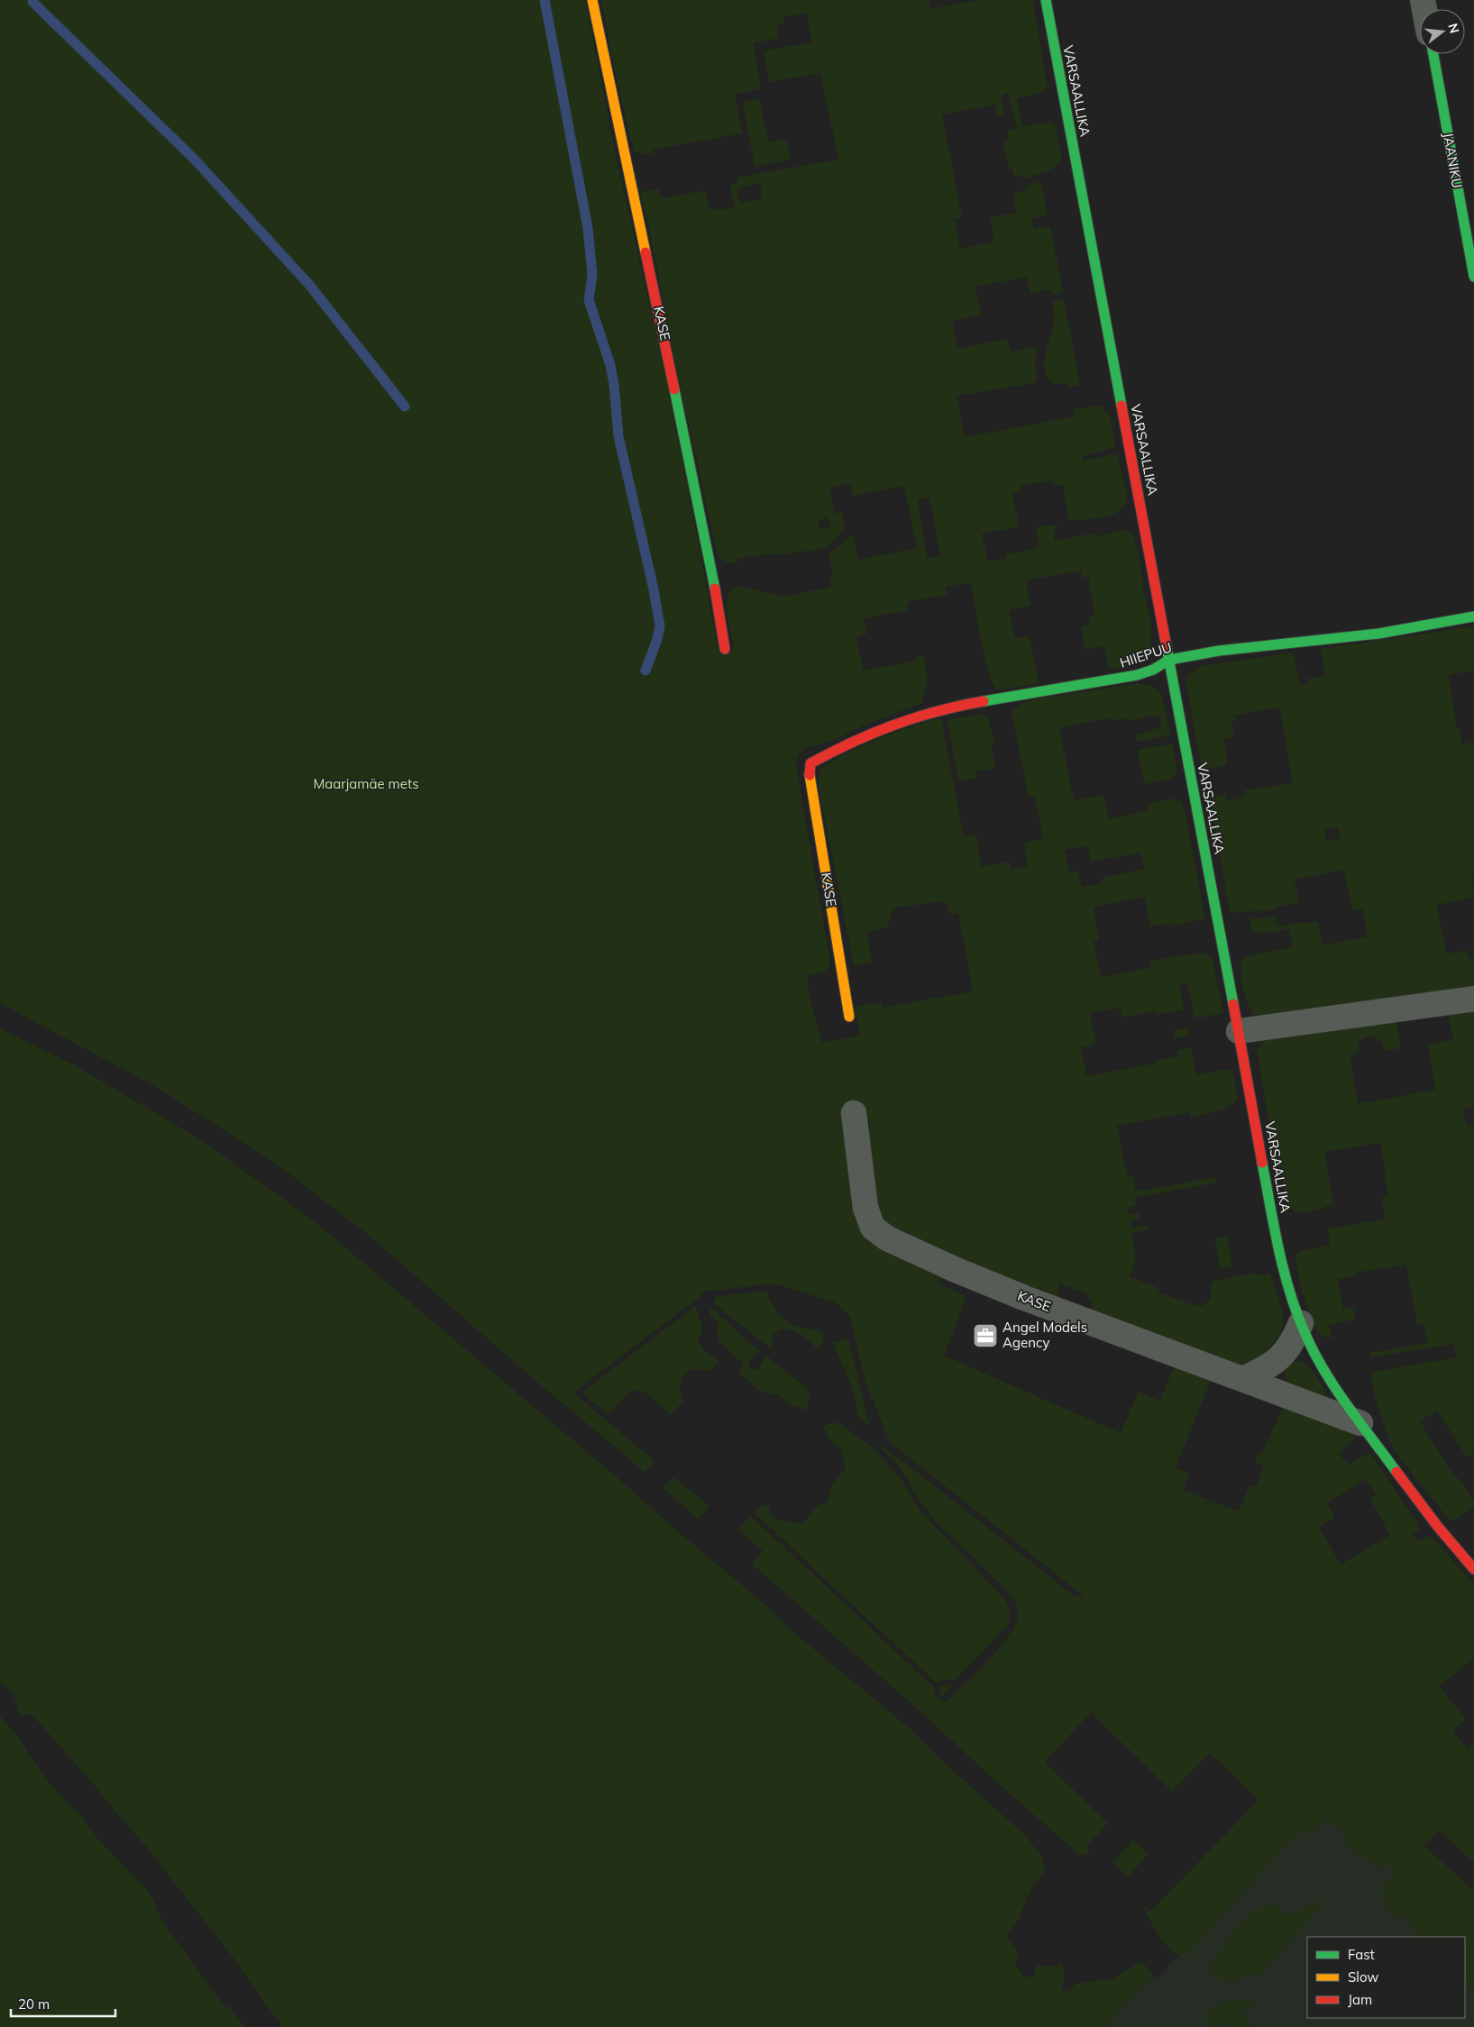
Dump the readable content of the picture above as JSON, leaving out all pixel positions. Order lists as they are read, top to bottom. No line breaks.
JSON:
{"streets":{"street":["VARSAALLIKA","JAANIKU","KASE","HIIEPUU"]},"crossings":[["VARSAALLIKA","KASE"],["VARSAALLIKA","HIIEPUU"],["KASE","HIIEPUU"]],"parks":["Maarjamäe mets"],"places":{"office":["Angel Models Agency"]},"legend":["Fast","Slow","Jam"],"scale_bar":"20 m","north":"right"}
